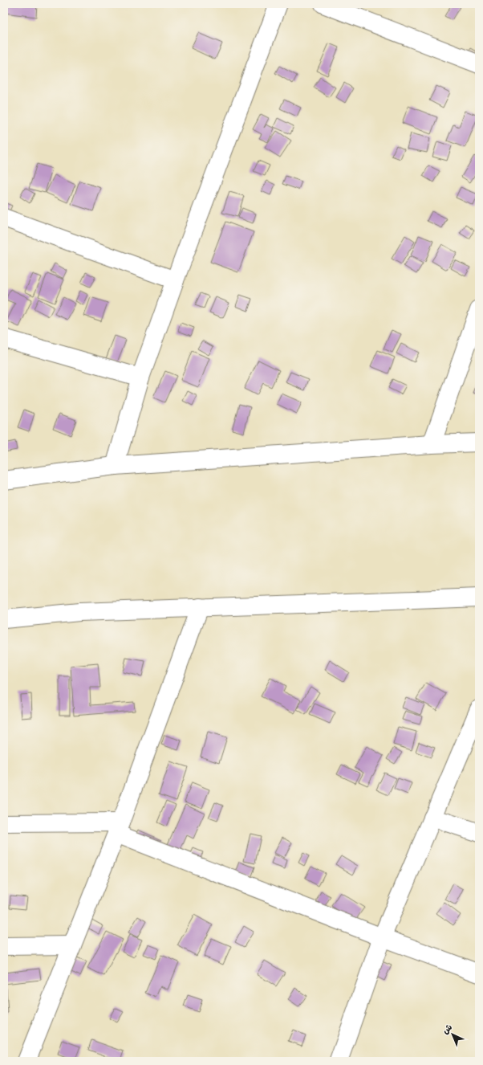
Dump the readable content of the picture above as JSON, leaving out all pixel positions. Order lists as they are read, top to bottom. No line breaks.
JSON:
{"north":"top left"}
